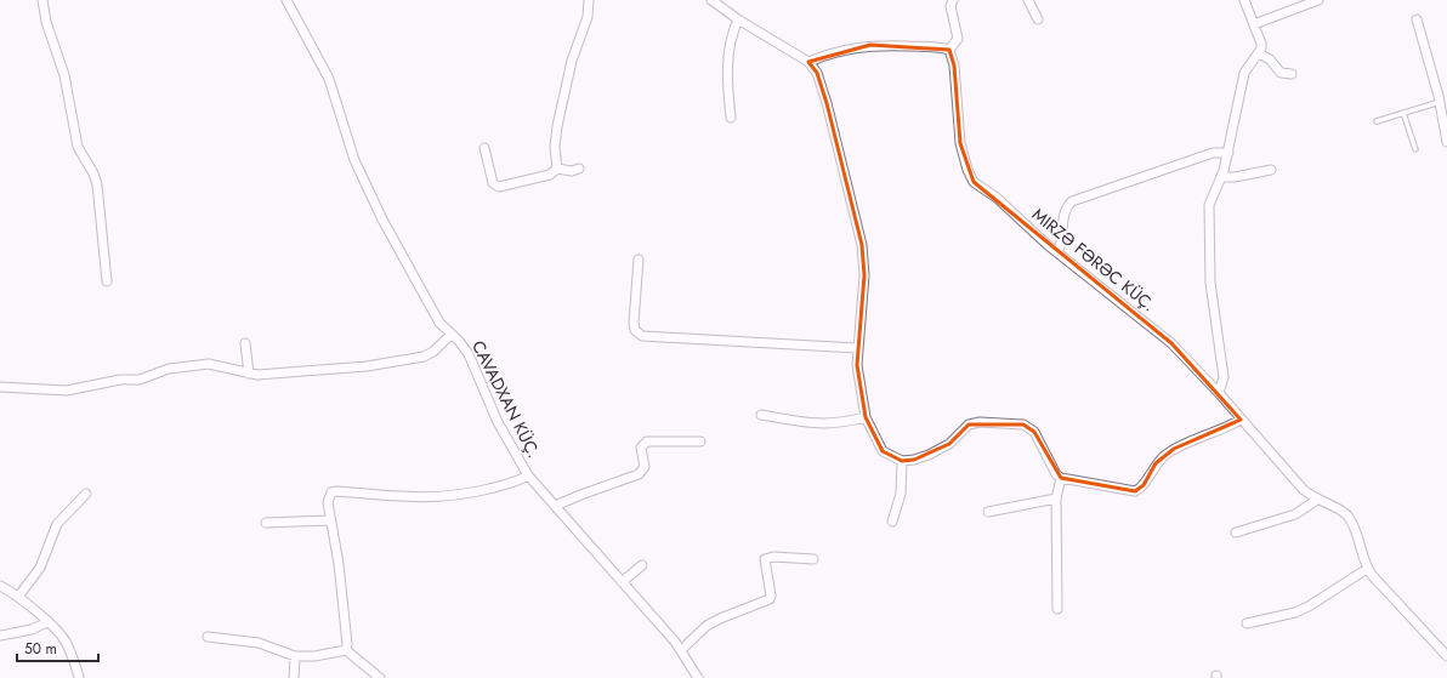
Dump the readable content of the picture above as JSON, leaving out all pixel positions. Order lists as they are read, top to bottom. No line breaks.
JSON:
{"streets":{"street":["MIRZƏ FƏRƏC KÜÇ.","CAVADXAN KÜÇ."]},"scale_bar":"50 m"}
